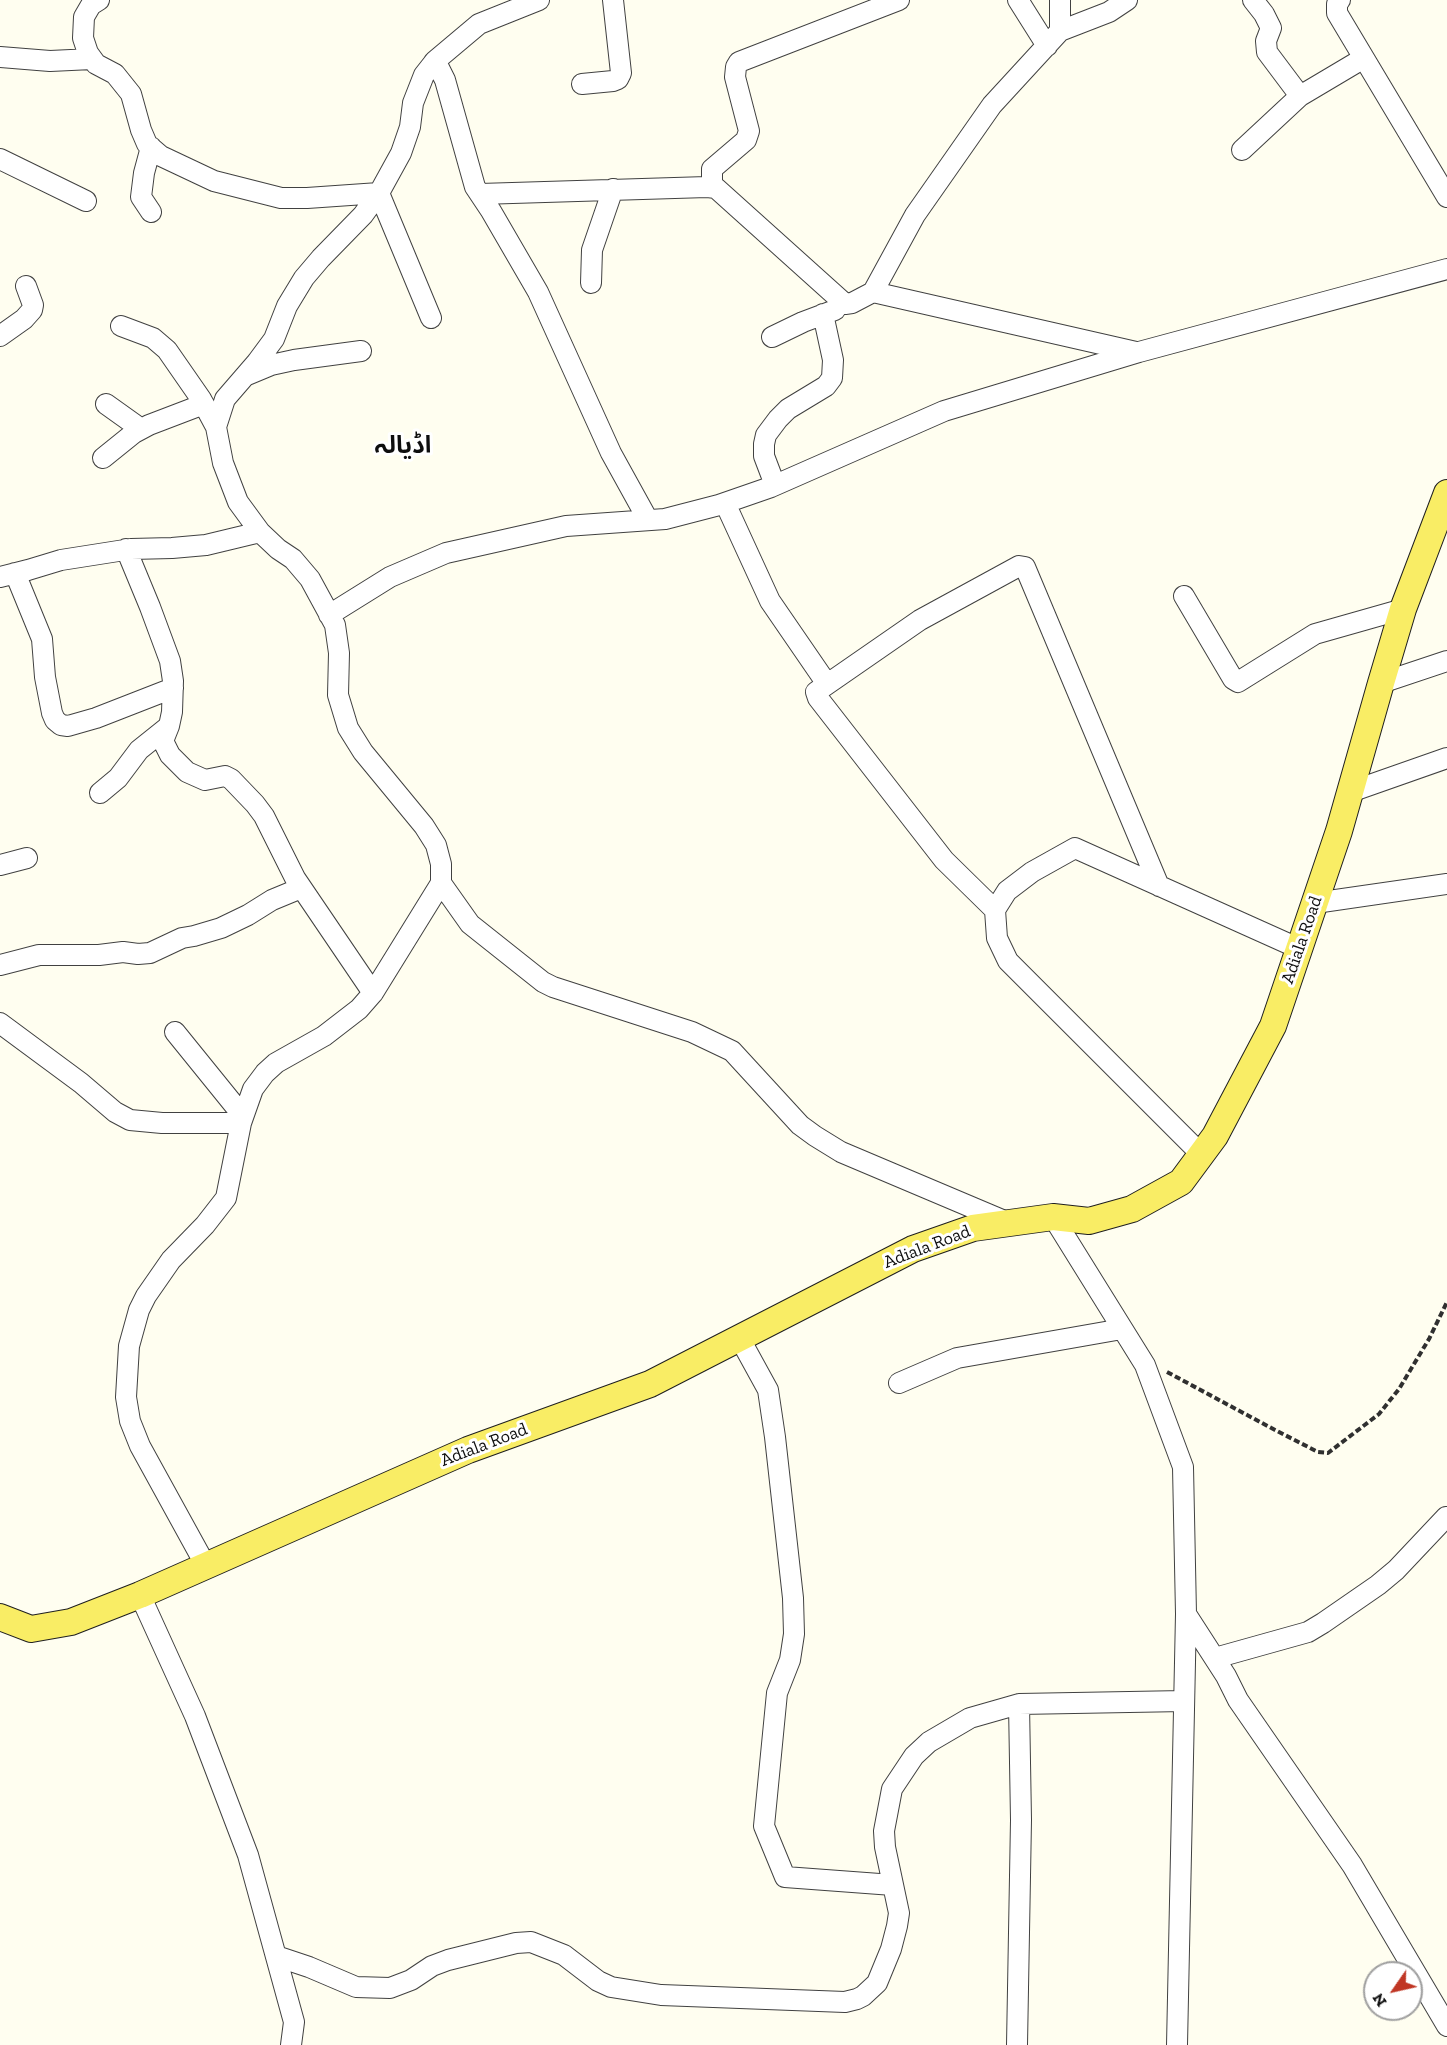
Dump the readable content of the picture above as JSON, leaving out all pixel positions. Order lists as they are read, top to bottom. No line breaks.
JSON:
{"streets":{"main road":["Adiala Road"]},"districts":["اڈیالہ"],"north":"bottom left"}
